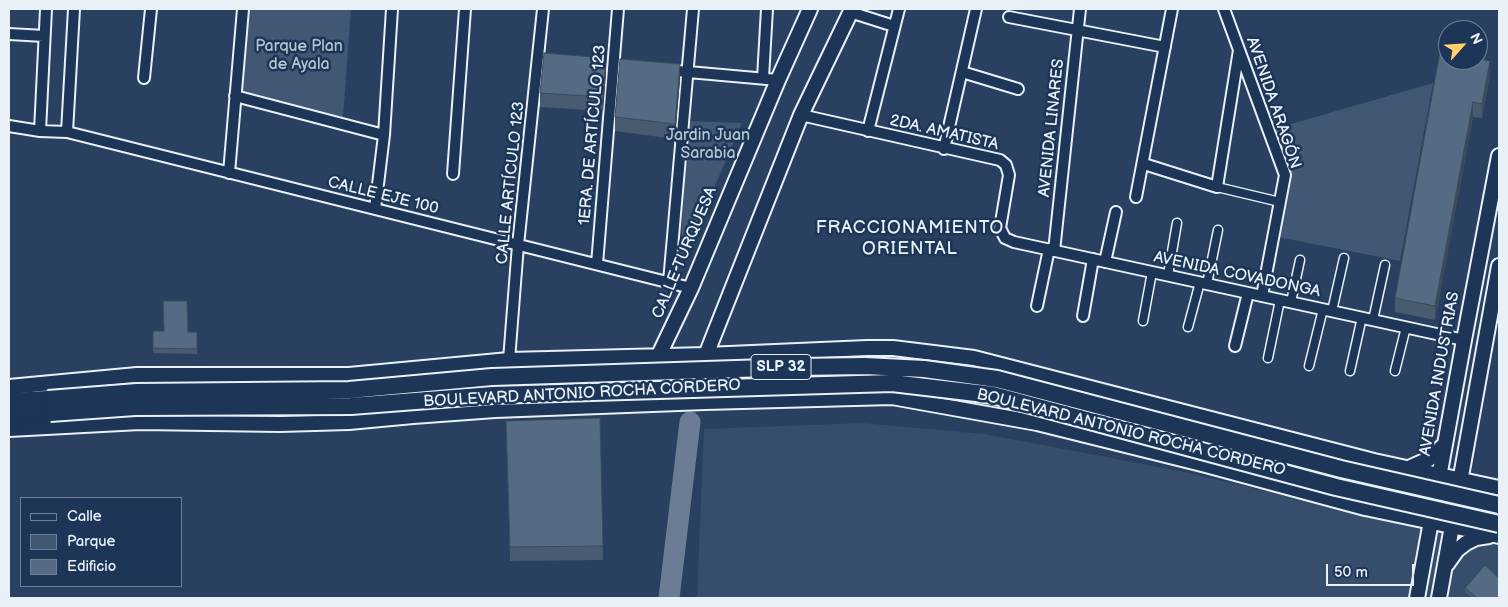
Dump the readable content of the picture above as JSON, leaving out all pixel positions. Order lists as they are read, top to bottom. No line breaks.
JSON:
{"streets":{"highway":["SLP 32","BOULEVARD ANTONIO ROCHA CORDERO"],"main road":["CALLE TURQUESA","AVENIDA INDUSTRIAS"],"street":["AVENIDA ARAGÓN","AVENIDA LINARES","2DA. AMATISTA","1ERA. DE ARTÍCULO 123","CALLE ARTÍCULO 123","CALLE EJE 100","AVENIDA COVADONGA"]},"crossings":[["AVENIDA ARAGÓN","AVENIDA COVADONGA"],["AVENIDA LINARES","AVENIDA COVADONGA"],["2DA. AMATISTA","AVENIDA COVADONGA"],["1ERA. DE ARTÍCULO 123","CALLE EJE 100"],["CALLE ARTÍCULO 123","CALLE EJE 100"],["CALLE ARTÍCULO 123","BOULEVARD ANTONIO ROCHA CORDERO"],["CALLE EJE 100","CALLE TURQUESA"],["CALLE TURQUESA","BOULEVARD ANTONIO ROCHA CORDERO"],["AVENIDA COVADONGA","AVENIDA INDUSTRIAS"],["AVENIDA INDUSTRIAS","BOULEVARD ANTONIO ROCHA CORDERO"]],"districts":["FRACCIONAMIENTO ORIENTAL"],"parks":["Parque Plan de Ayala","Jardin Juan Sarabia"],"legend":["Calle","Parque","Edificio"],"scale_bar":"50 m","north":"top right"}
